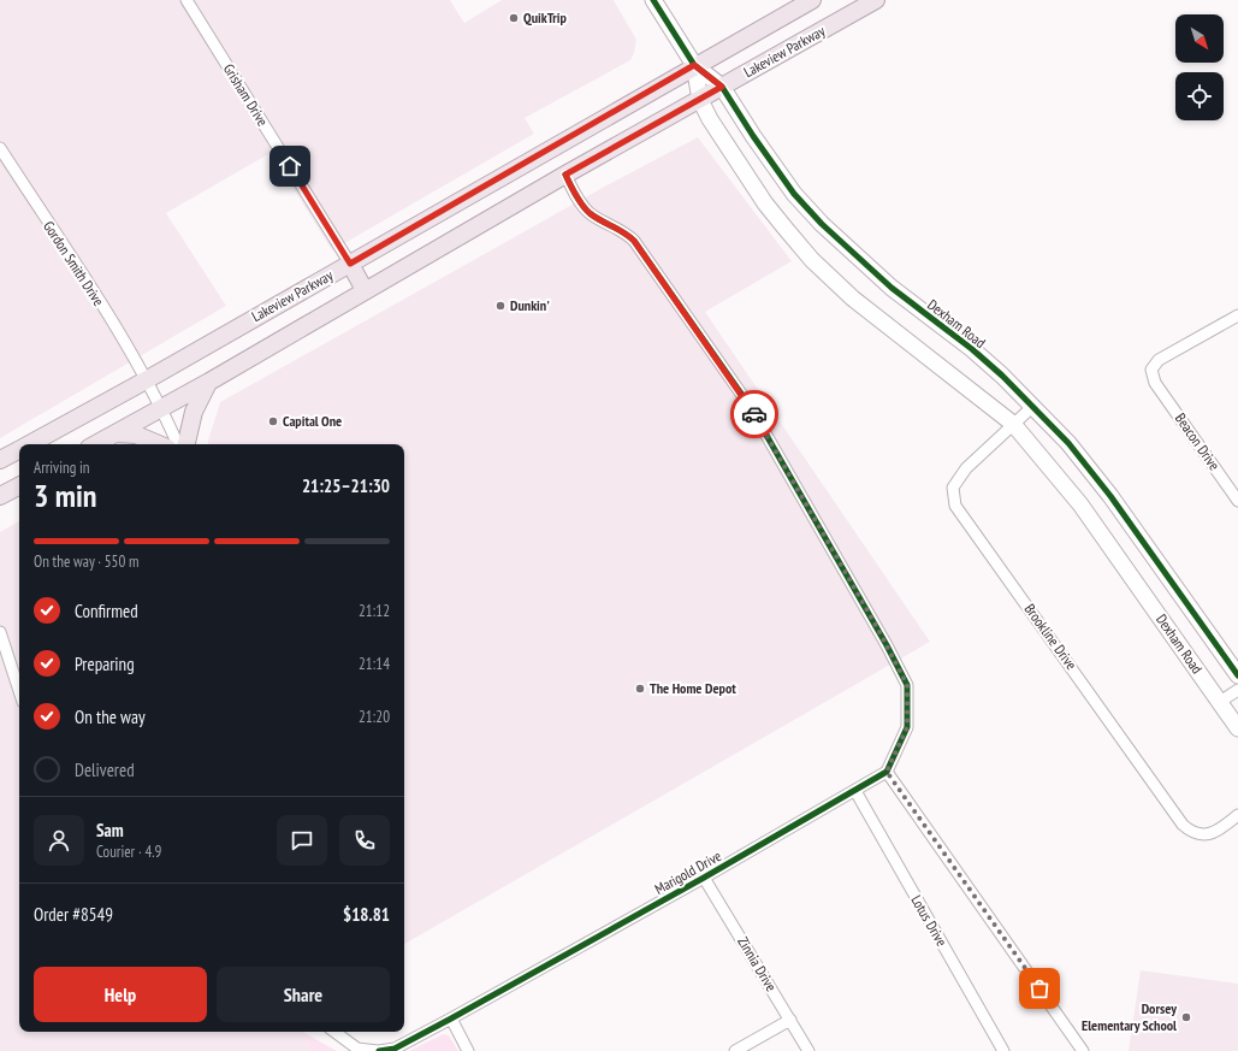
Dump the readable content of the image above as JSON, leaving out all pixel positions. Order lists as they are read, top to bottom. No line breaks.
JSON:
{"streets":{"main road":["Lakeview Parkway"],"street":["Grisham Drive","Gordon Smith Drive","Dexham Road","Beacon Drive","Brookline Drive","Marigold Drive","Lotus Drive","Zinnia Drive"]},"crossings":[["Lakeview Parkway","Grisham Drive"],["Lakeview Parkway","Gordon Smith Drive"],["Lakeview Parkway","Dexham Road"],["Dexham Road","Brookline Drive"],["Marigold Drive","Lotus Drive"],["Marigold Drive","Zinnia Drive"]],"places":["QuikTrip","Dunkin'","Capital One","The Home Depot","Dorsey Elementary School"],"north":"bottom right","page":{"heading":["3 min","Arriving in","21:25–21:30"],"panel":["Sam","Courier · 4.9","Order #8549","$18.81"],"bar":"On the way · 550 m","list":[["Confirmed","21:12"],["Preparing","21:14"],["On the way","21:20"],"Delivered"],"buttons":["Help","Share"]}}
